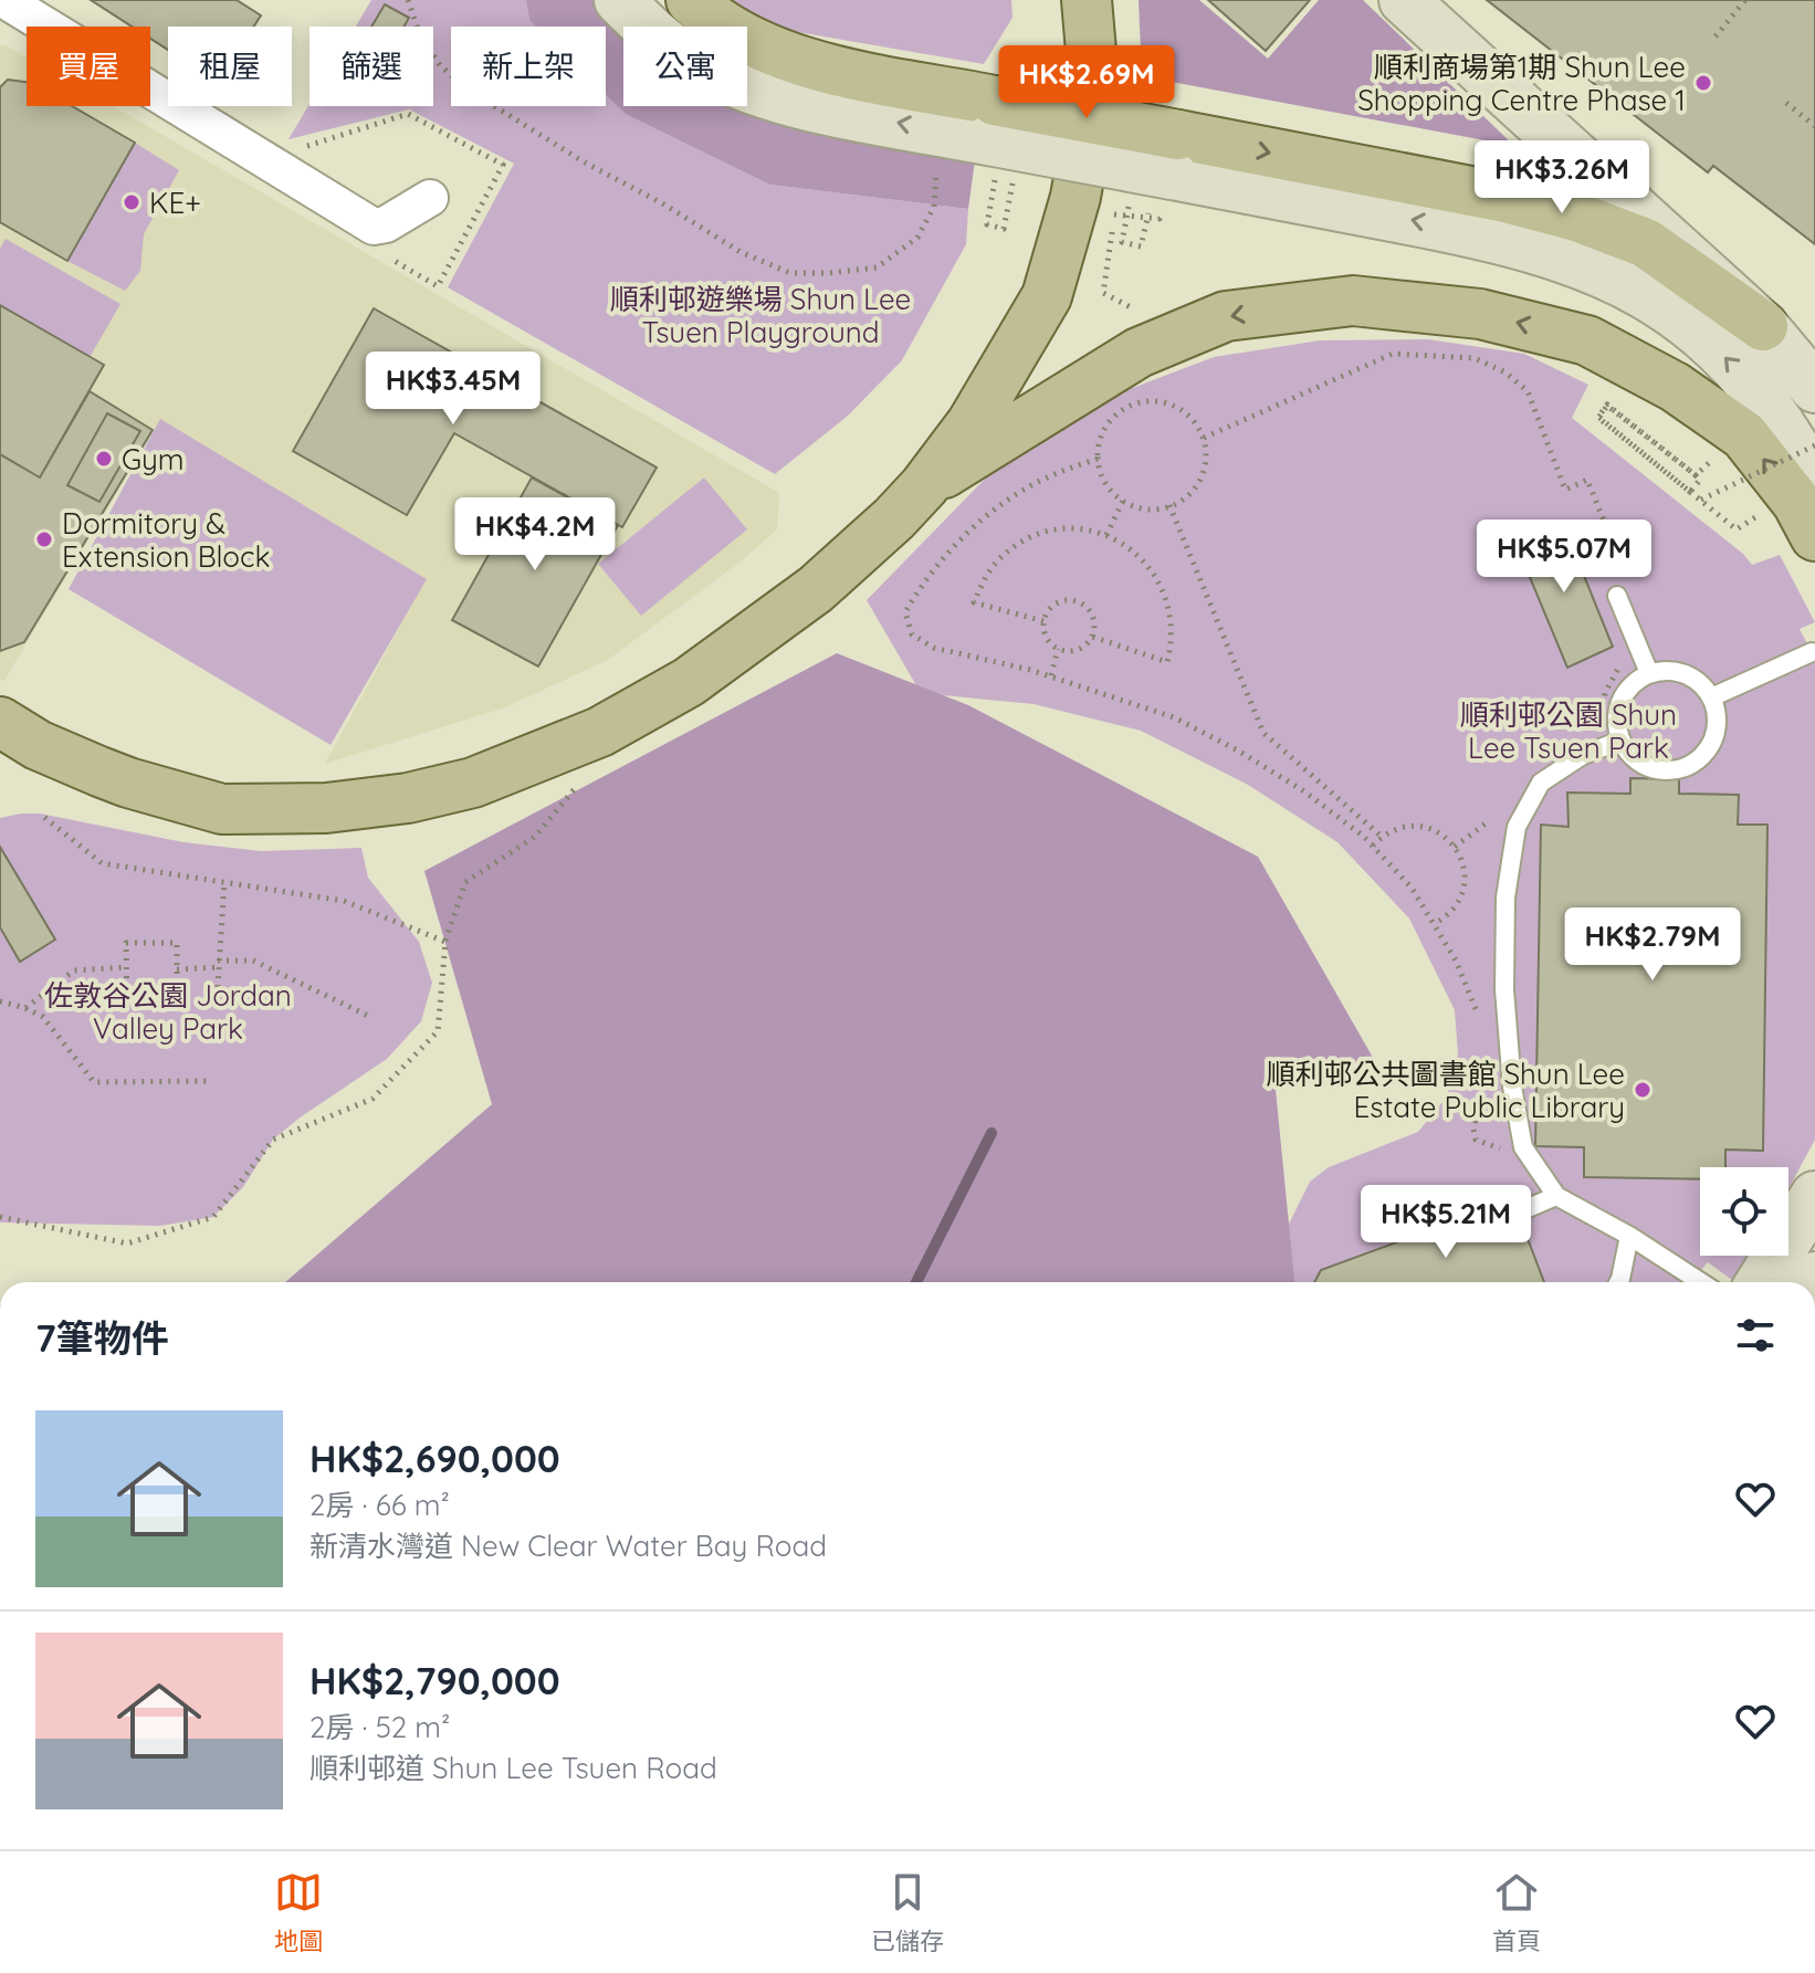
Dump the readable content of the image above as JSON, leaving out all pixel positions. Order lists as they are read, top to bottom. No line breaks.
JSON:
{"parks":["順利邨遊樂場 Shun Lee Tsuen Playground","順利邨公園 Shun Lee Tsuen Park","佐敦谷公園 Jordan Valley Park"],"places":["順利商場第1期 Shun Lee Shopping Centre Phase 1","KE+","Gym","Dormitory & Extension Block","順利邨公共圖書館 Shun Lee Estate Public Library"],"page":{"chip":["買屋","租屋","篩選","新上架","公寓"],"price":["HK$2.69M","HK$3.26M","HK$3.45M","HK$4.2M","HK$5.07M","HK$2.79M","HK$5.21M"],"heading":"7筆物件","list":[{"name":"HK$2,690,000","note":"2房 · 66 m² · 新清水灣道 New Clear Water Bay Road"},{"name":"HK$2,790,000","note":"2房 · 52 m² · 順利邨道 Shun Lee Tsuen Road"}],"tabs":["地圖","已儲存","首頁"]}}
